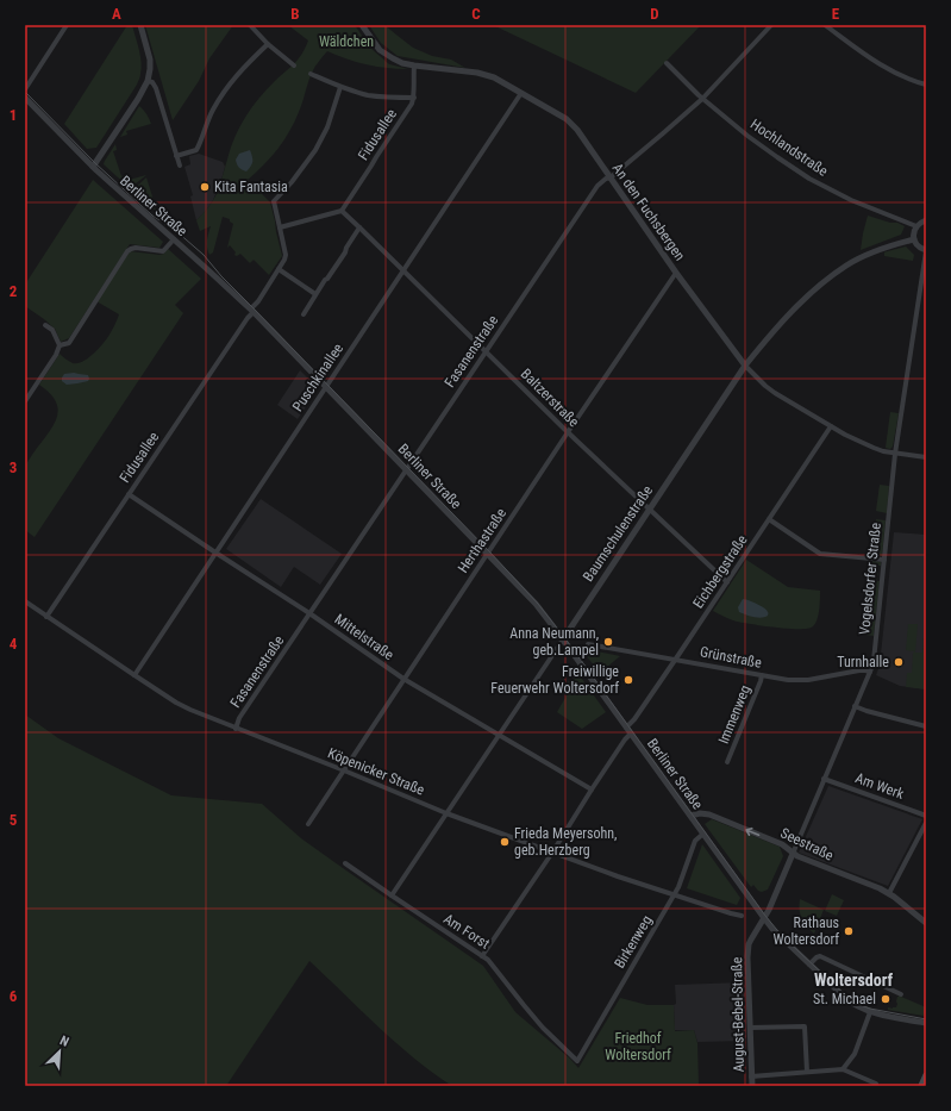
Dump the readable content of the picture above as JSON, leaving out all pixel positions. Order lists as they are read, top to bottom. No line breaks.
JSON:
{"streets":{"street":["Fidusallee","Hochlandstraße","Berliner Straße","An den Fuchsbergen","Fasanenstraße","Puschkinallee","Baltzerstraße","Baumschulenstraße","Herthastraße","Eichbergstraße","Vogelsdorfer Straße","Mittelstraße","Grünstraße","Immenweg","Köpenicker Straße","Am Werk","Seestraße","Am Forst","Birkenweg","August-Bebel-Straße"]},"crossings":[["Fidusallee","Berliner Straße"],["Fidusallee","Mittelstraße"],["Fidusallee","Köpenicker Straße"],["Hochlandstraße","Fasanenstraße"],["Berliner Straße","Fasanenstraße"],["Berliner Straße","Puschkinallee"],["Berliner Straße","Baumschulenstraße"],["Berliner Straße","Herthastraße"],["Berliner Straße","Eichbergstraße"],["Berliner Straße","Vogelsdorfer Straße"],["Berliner Straße","Seestraße"],["Berliner Straße","Birkenweg"],["Berliner Straße","August-Bebel-Straße"],["An den Fuchsbergen","Fasanenstraße"],["An den Fuchsbergen","Puschkinallee"],["An den Fuchsbergen","Baumschulenstraße"],["An den Fuchsbergen","Herthastraße"],["An den Fuchsbergen","Eichbergstraße"],["An den Fuchsbergen","Vogelsdorfer Straße"],["Fasanenstraße","Baltzerstraße"],["Fasanenstraße","Mittelstraße"],["Fasanenstraße","Köpenicker Straße"],["Puschkinallee","Baltzerstraße"],["Puschkinallee","Mittelstraße"],["Puschkinallee","Köpenicker Straße"],["Baltzerstraße","Baumschulenstraße"],["Baltzerstraße","Herthastraße"],["Baltzerstraße","Eichbergstraße"],["Baumschulenstraße","Mittelstraße"],["Baumschulenstraße","Köpenicker Straße"],["Baumschulenstraße","Am Forst"],["Herthastraße","Mittelstraße"],["Herthastraße","Köpenicker Straße"],["Eichbergstraße","Grünstraße"],["Vogelsdorfer Straße","Grünstraße"],["Vogelsdorfer Straße","Am Werk"],["Vogelsdorfer Straße","Seestraße"],["Vogelsdorfer Straße","August-Bebel-Straße"],["Grünstraße","Immenweg"],["Köpenicker Straße","Birkenweg"],["Am Forst","Birkenweg"]],"one_way":["Seestraße"],"districts":["Woltersdorf"],"parks":["Wäldchen","Friedhof Woltersdorf"],"places":["Kita Fantasia","Anna Neumann, geb.Lampel","Turnhalle","Freiwillige Feuerwehr Woltersdorf","Frieda Meyersohn, geb.Herzberg","Rathaus Woltersdorf","St. Michael"],"north":"top right","grid":{"columns":["A","B","C","D","E"],"rows":["1","2","3","4","5","6"]}}
